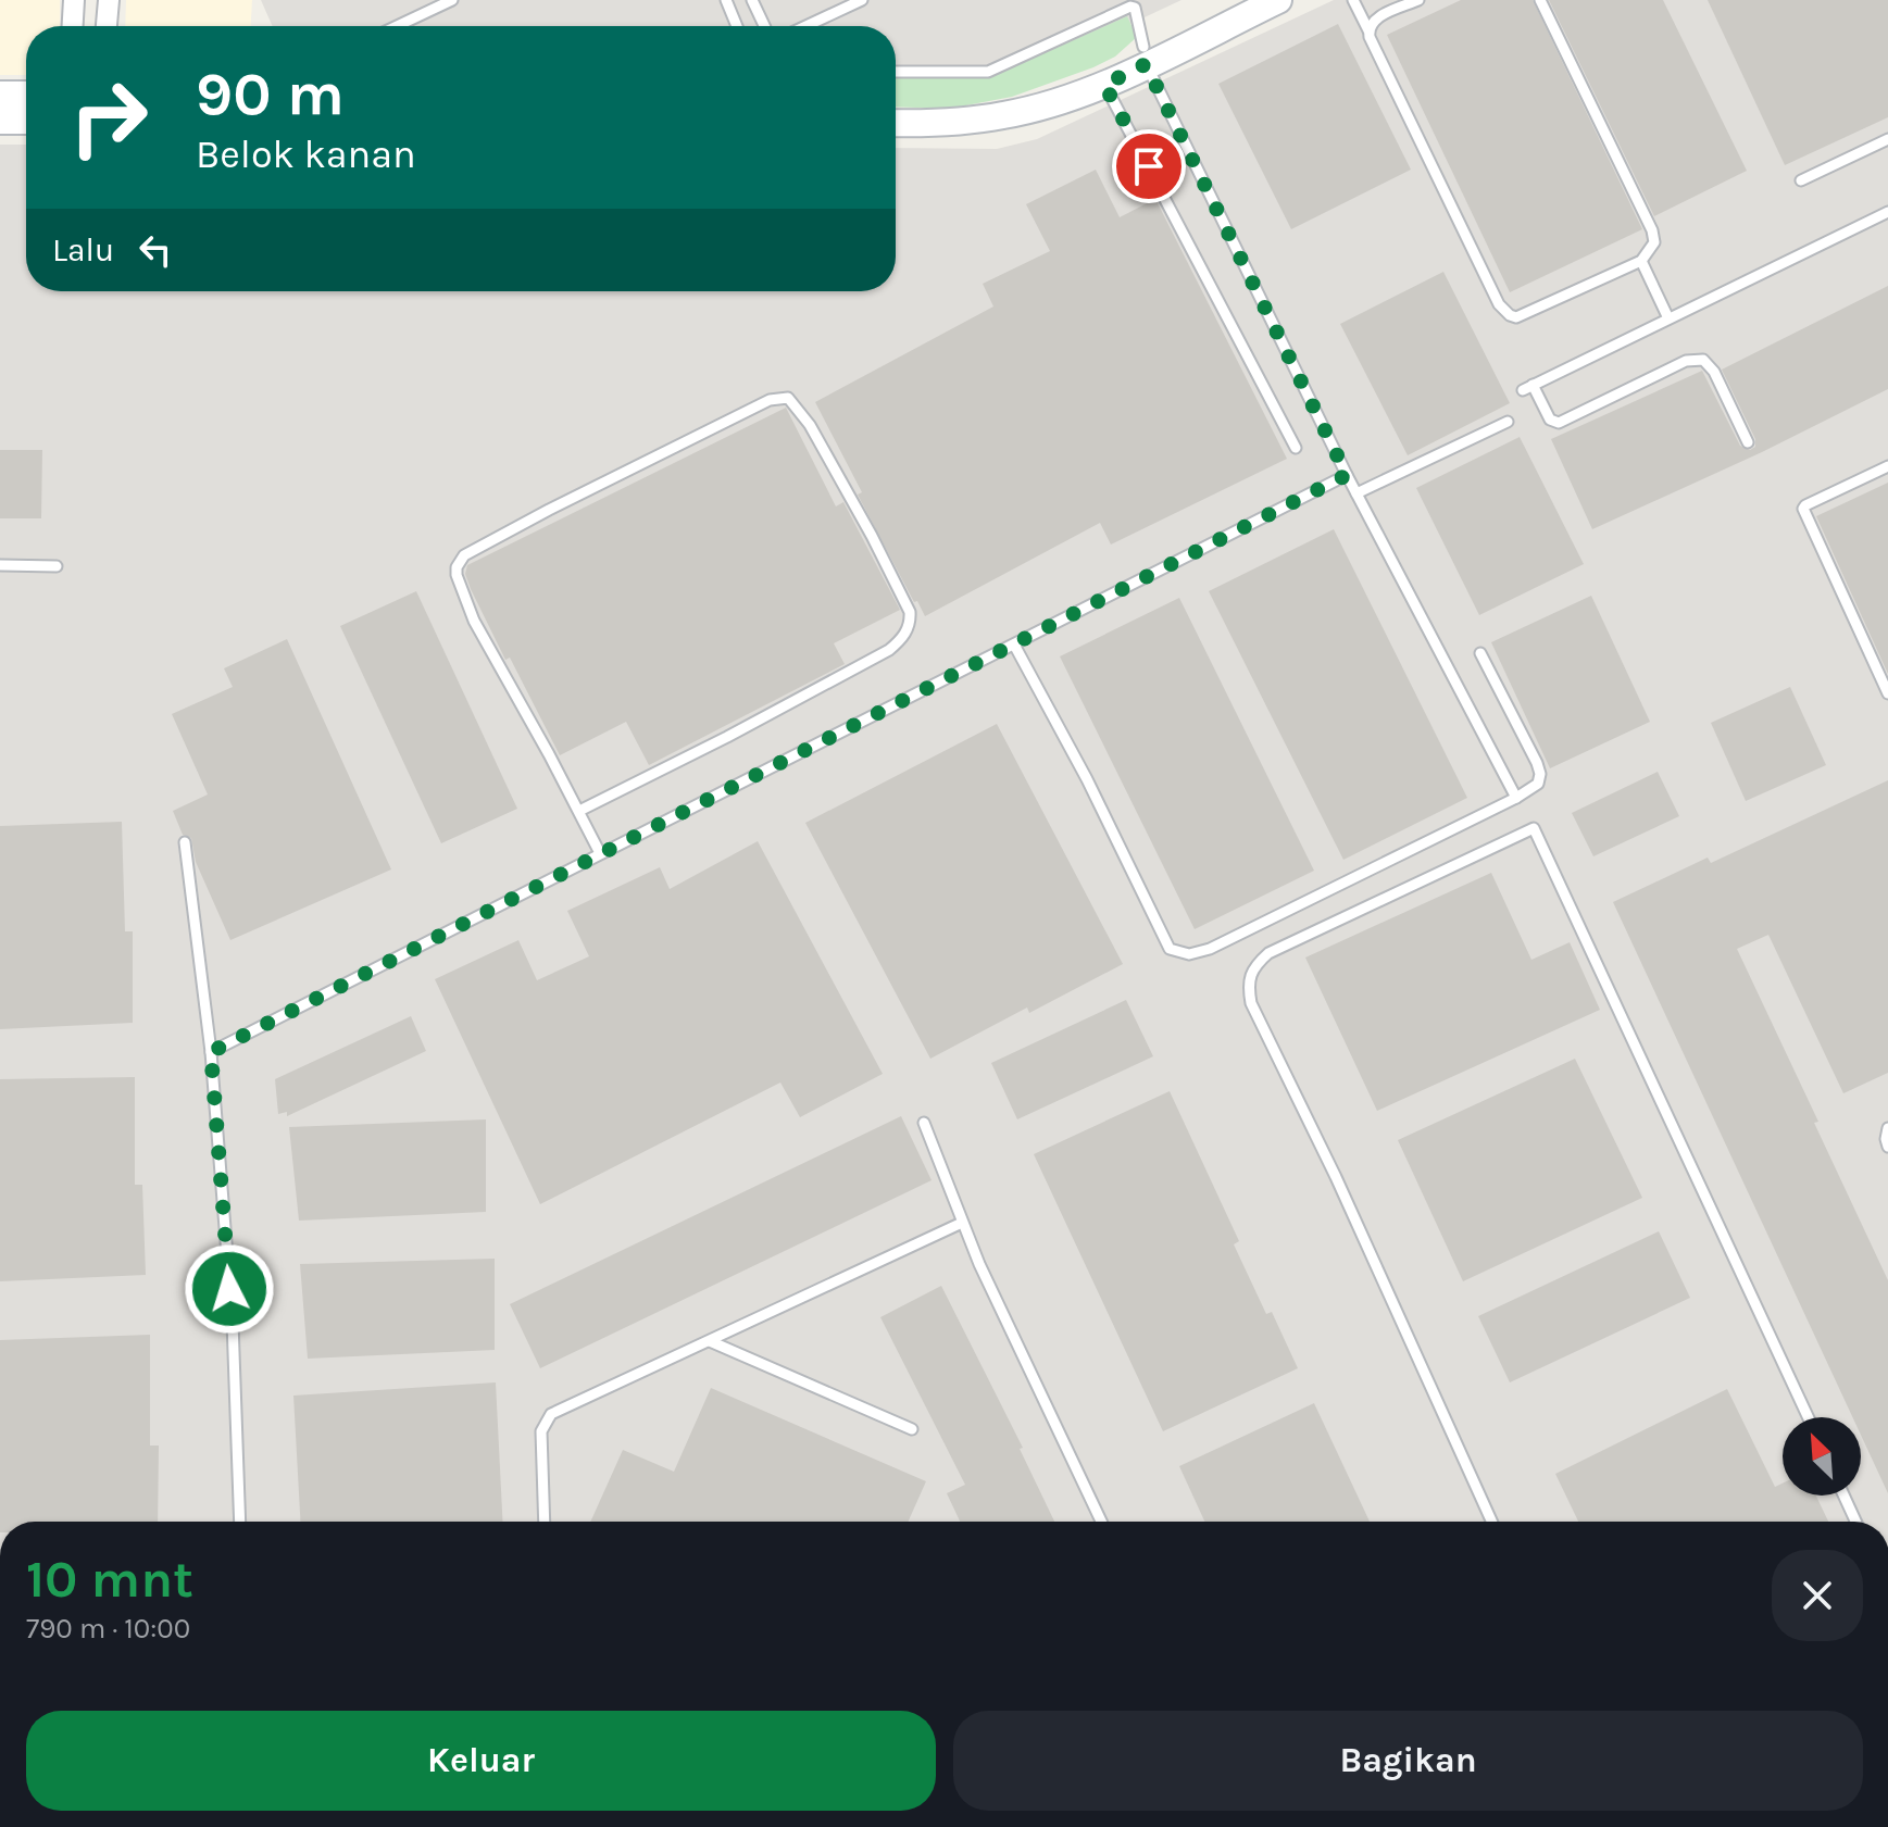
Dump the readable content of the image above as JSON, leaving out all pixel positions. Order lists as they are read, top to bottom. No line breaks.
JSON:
{"north":"top left","page":{"turn":["90 m","Belok kanan"],"then":"Lalu","heading":["10 mnt","790 m · 10:00"],"buttons":["Keluar","Bagikan"]}}
